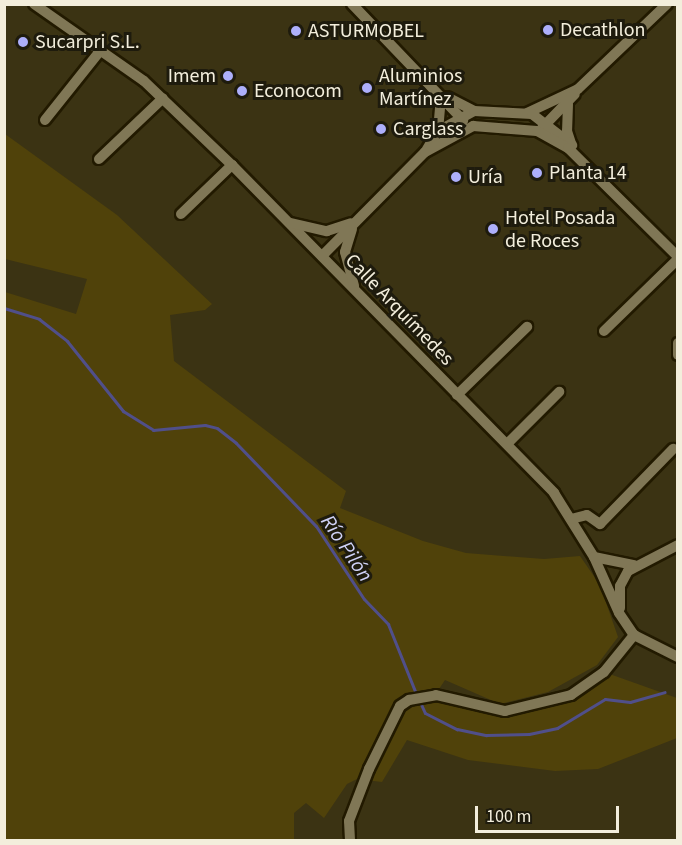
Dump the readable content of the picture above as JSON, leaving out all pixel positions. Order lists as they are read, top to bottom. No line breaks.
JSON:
{"streets":{"street":["Calle Arquímedes"]},"water":["Río Pilón"],"places":["Decathlon","ASTURMOBEL","Sucarpri S.L.","Imem","Aluminios Martínez","Econocom","Carglass","Planta 14","Uría","Hotel Posada de Roces"],"scale_bar":"100 m"}
